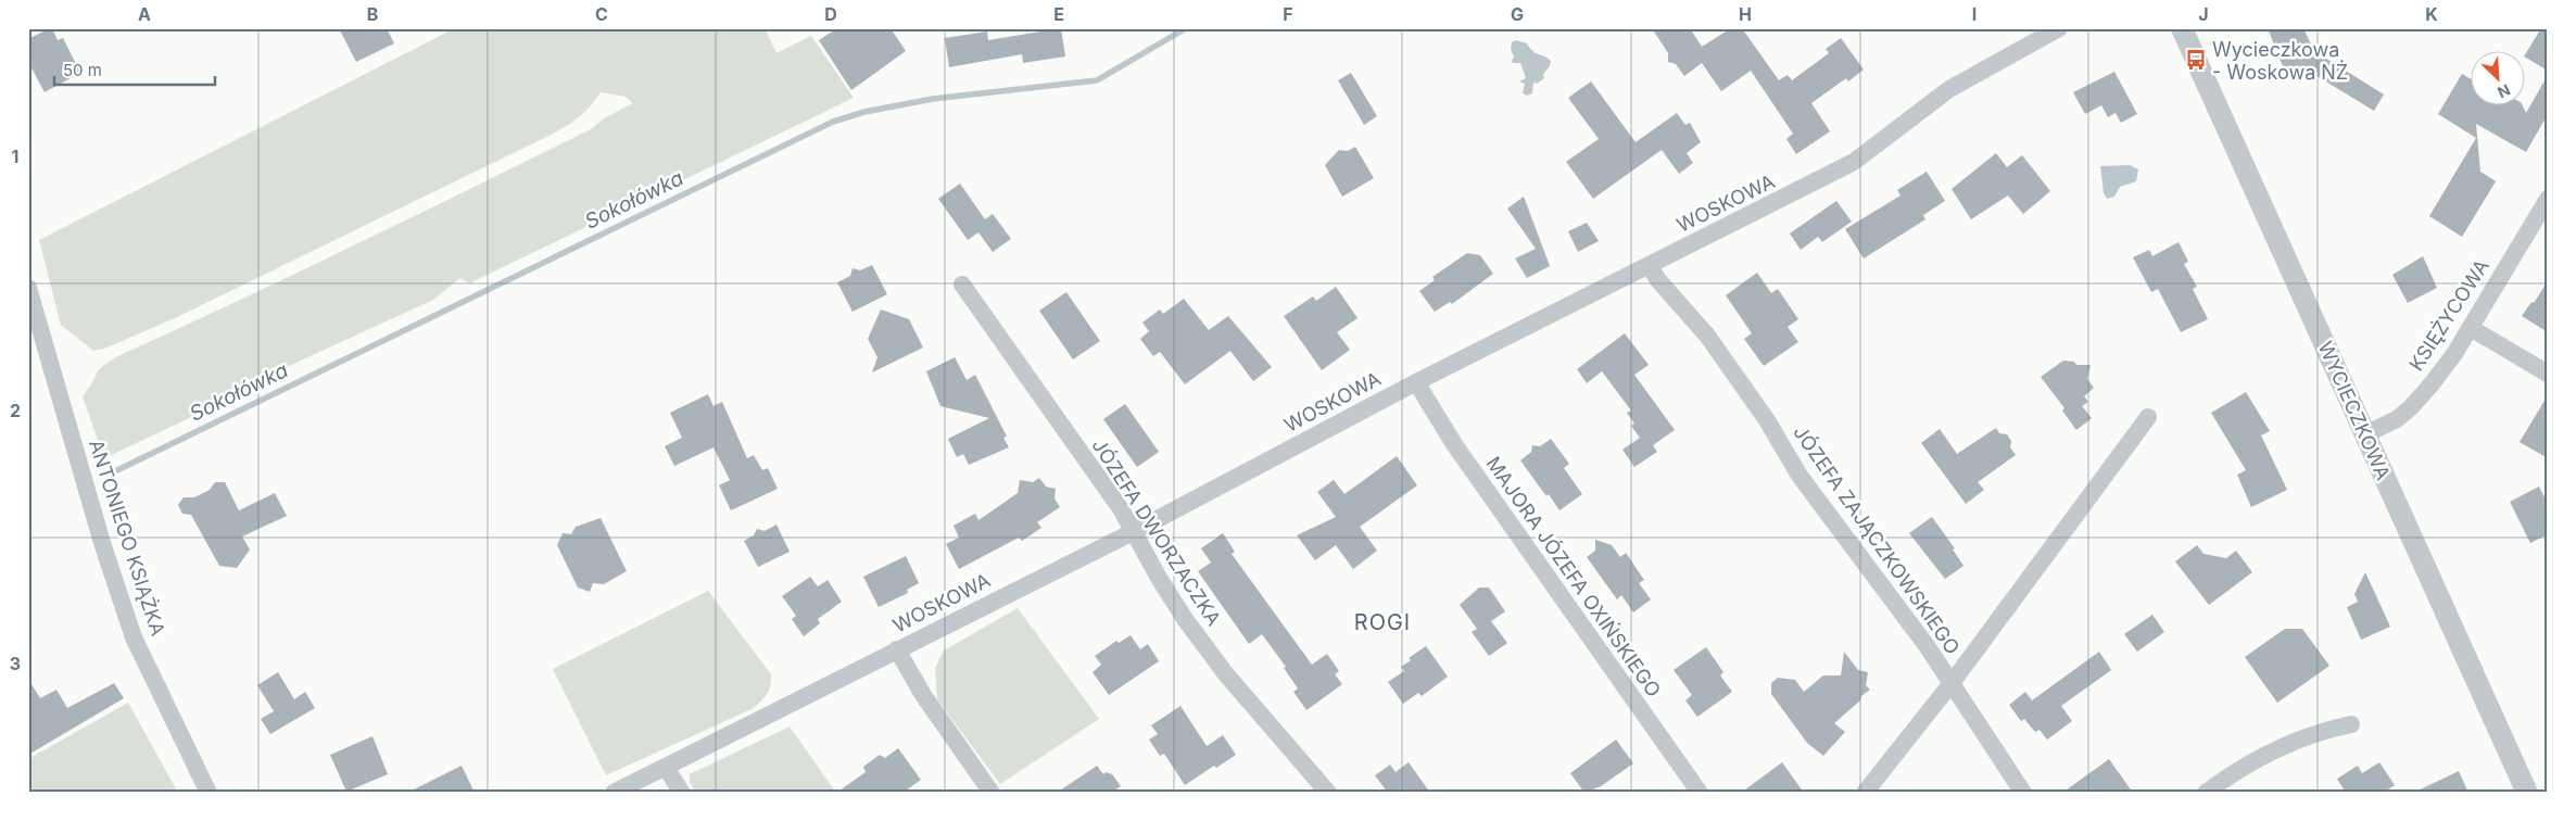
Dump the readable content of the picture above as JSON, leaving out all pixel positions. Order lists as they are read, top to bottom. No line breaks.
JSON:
{"streets":{"street":["WOSKOWA","KSIĘŻYCOWA","WYCIECZKOWA","JÓZEFA DWORZACZKA","ANTONIEGO KSIĄŻKA","JÓZEFA ZAJĄCZKOWSKIEGO","MAJORA JÓZEFA OXIŃSKIEGO"]},"crossings":[["WOSKOWA","JÓZEFA DWORZACZKA"],["WOSKOWA","JÓZEFA ZAJĄCZKOWSKIEGO"],["WOSKOWA","MAJORA JÓZEFA OXIŃSKIEGO"],["KSIĘŻYCOWA","WYCIECZKOWA"]],"districts":["ROGI"],"water":["Sokołówka"],"places":{"bus stop":["Wycieczkowa - Woskowa NŻ"]},"scale_bar":"50 m","north":"bottom right","grid":{"columns":["A","B","C","D","E","F","G","H","I","J","K"],"rows":["1","2","3"]}}
